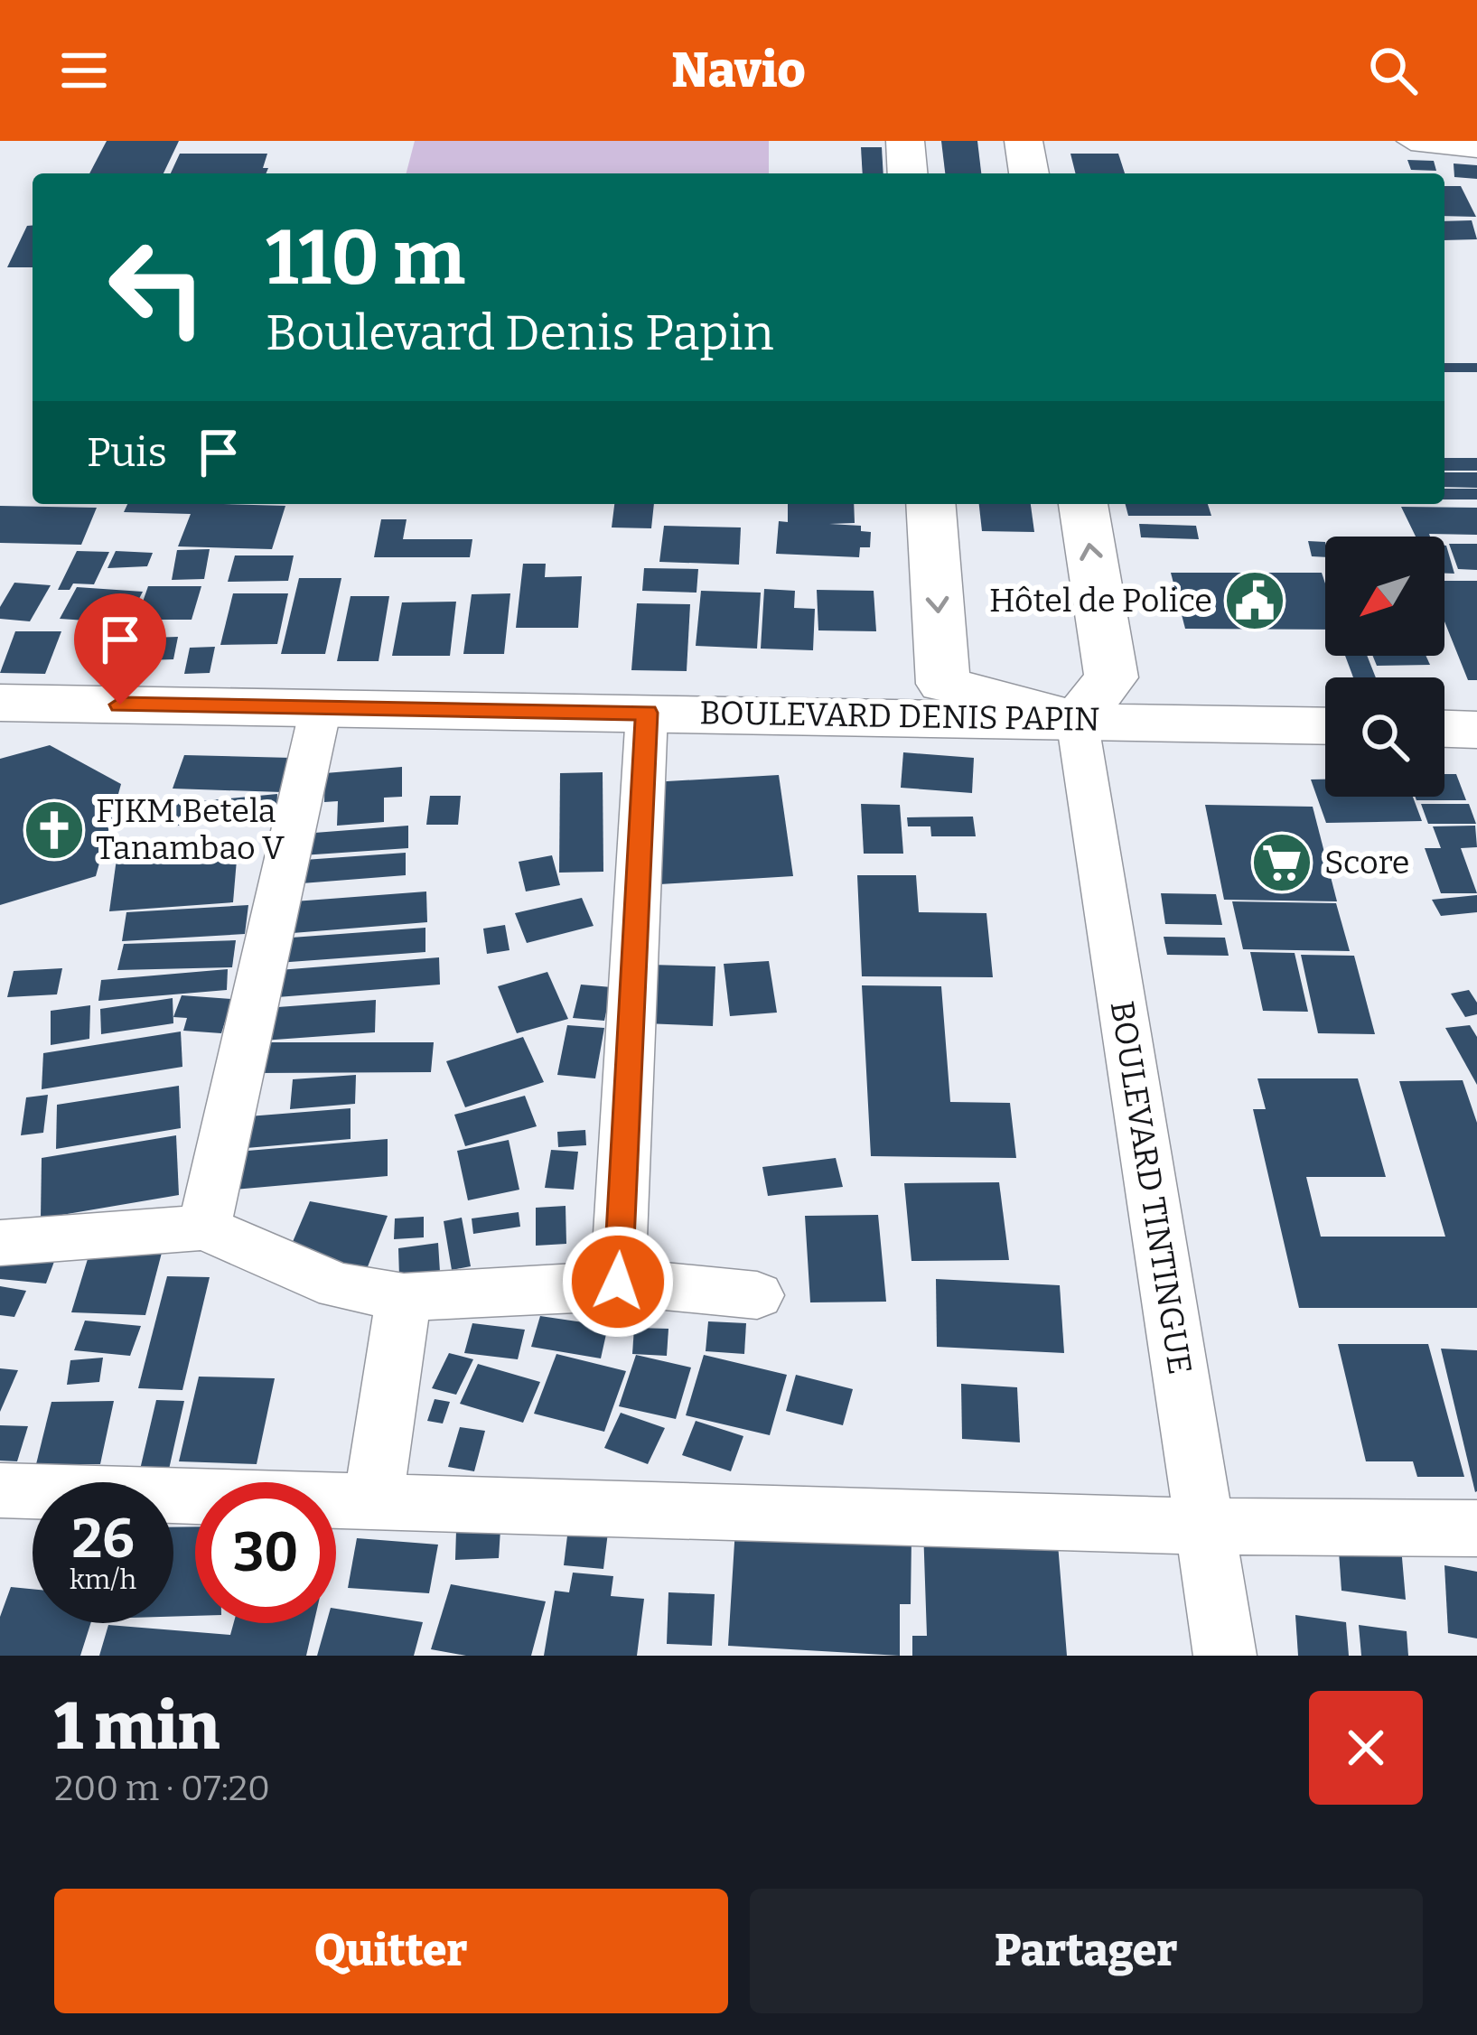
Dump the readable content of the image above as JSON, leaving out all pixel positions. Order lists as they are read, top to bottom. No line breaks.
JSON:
{"streets":{"main road":["BOULEVARD DENIS PAPIN"],"street":["BOULEVARD TINTINGUE"]},"crossings":[["BOULEVARD DENIS PAPIN","BOULEVARD TINTINGUE"]],"places":{"public building":["Hôtel de Police"],"church":["FJKM Betela Tanambao V"],"supermarket":["Score"]},"north":"bottom left","page":{"header":"Navio","turn":["110 m","Boulevard Denis Papin"],"then":"Puis","speed":"26 km/h","limit":"30","heading":["1 min","200 m · 07:20"],"buttons":["Quitter","Partager"]}}
